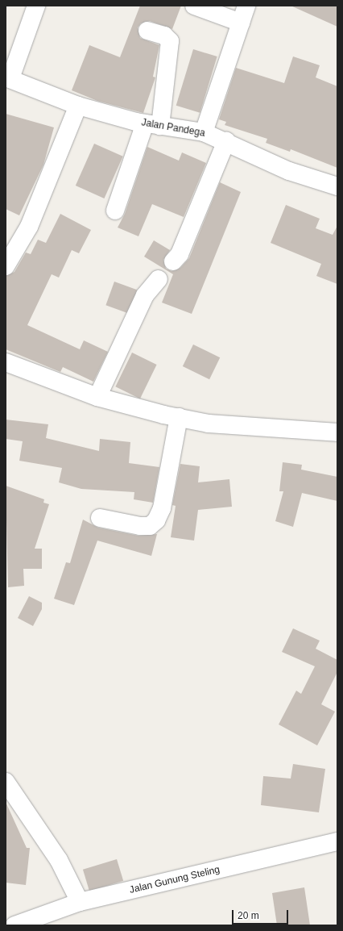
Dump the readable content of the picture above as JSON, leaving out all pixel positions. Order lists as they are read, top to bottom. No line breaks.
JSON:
{"streets":{"street":["Jalan Pandega","Jalan Gunung Steling"]},"scale_bar":"20 m"}
